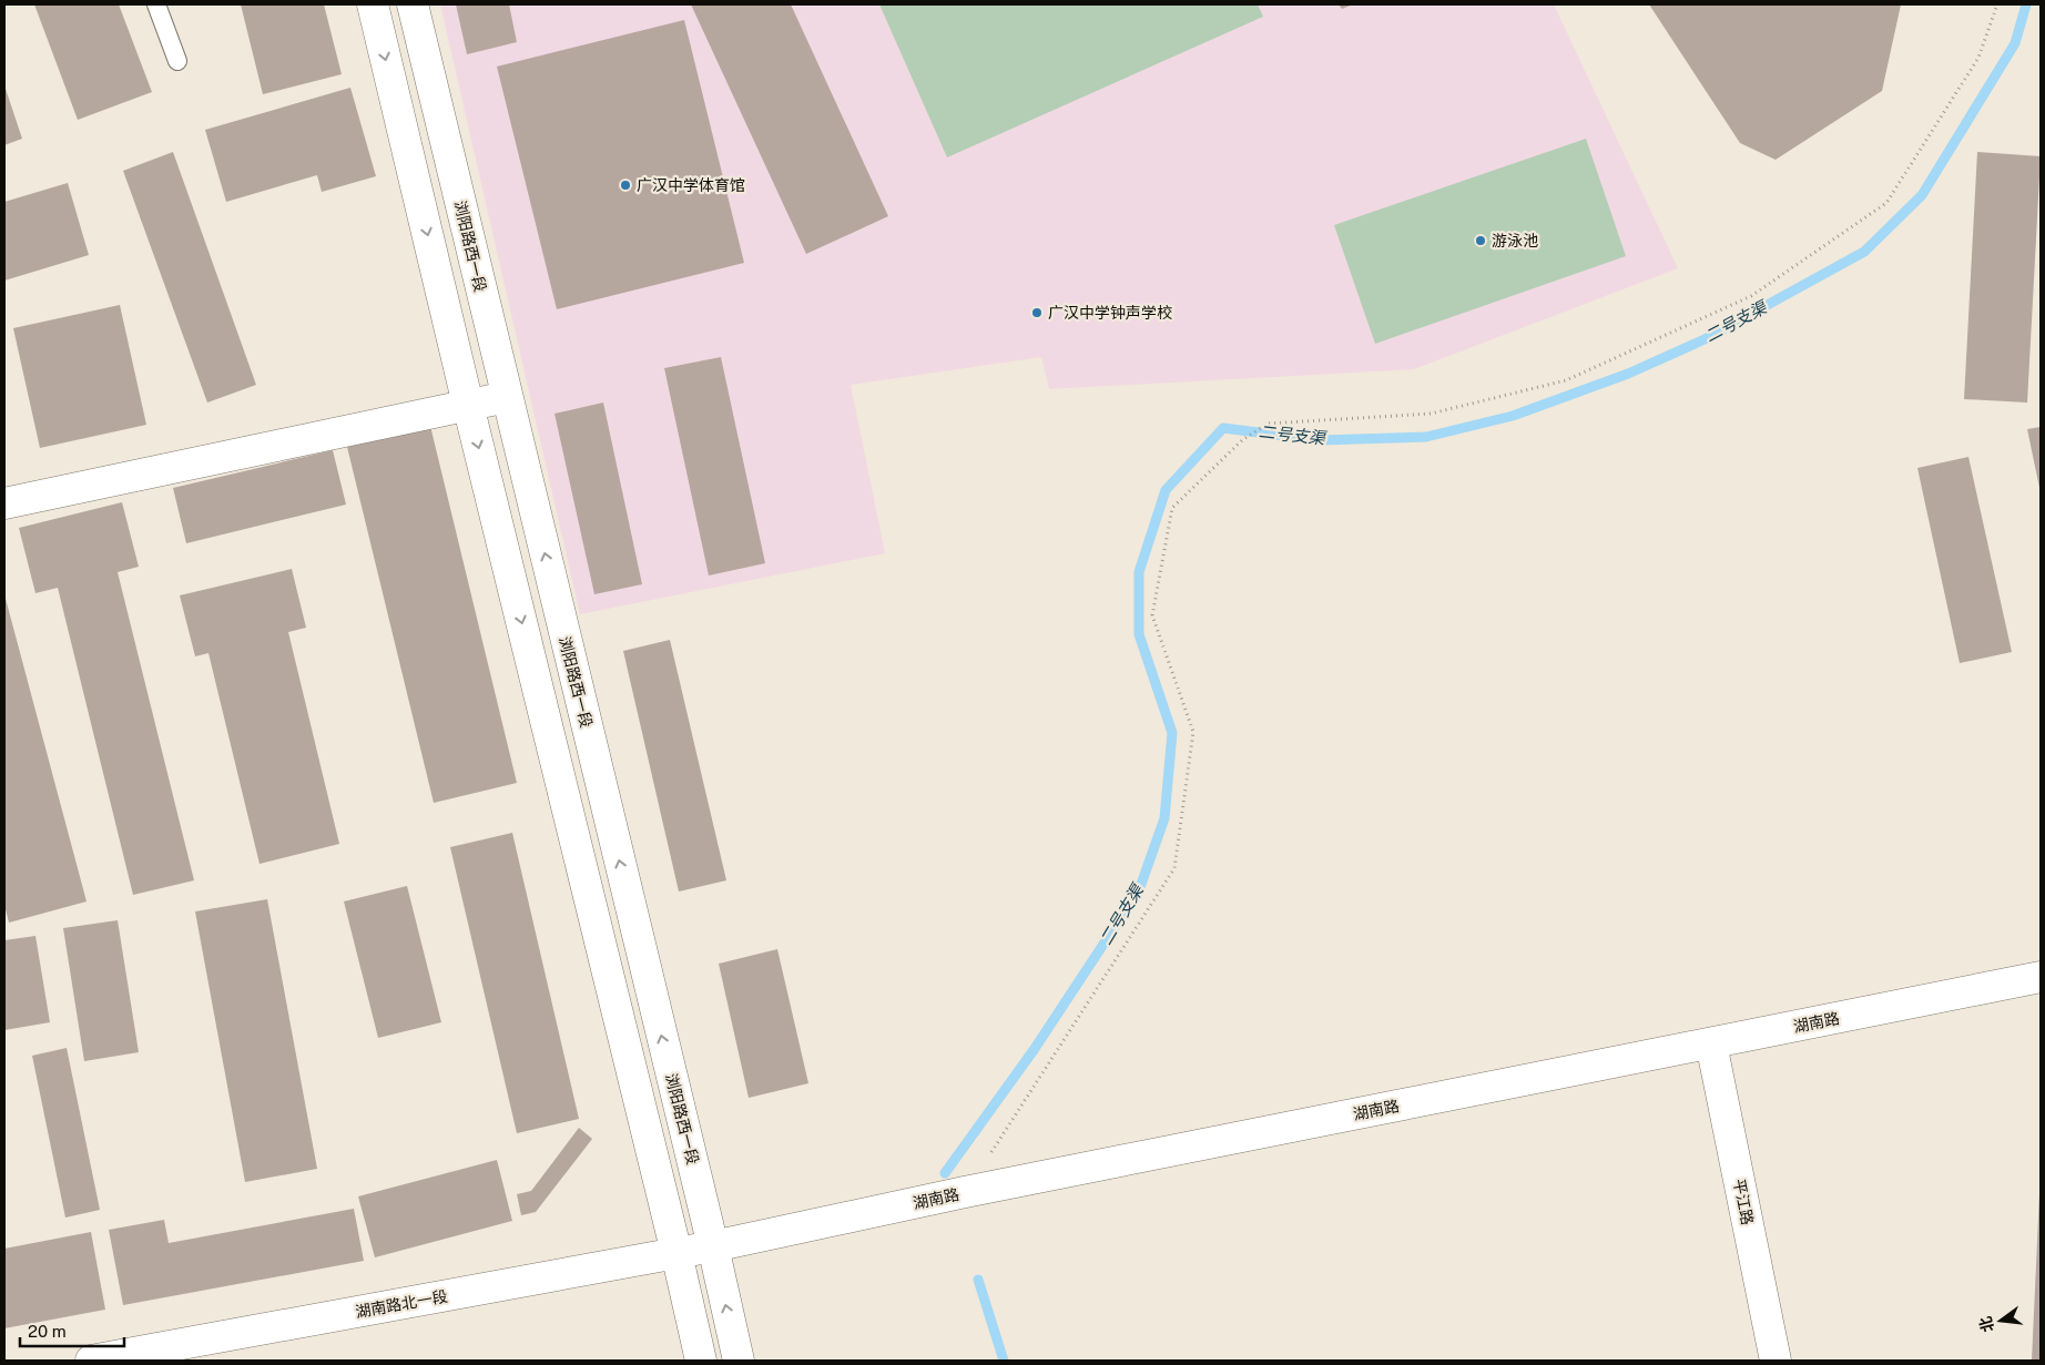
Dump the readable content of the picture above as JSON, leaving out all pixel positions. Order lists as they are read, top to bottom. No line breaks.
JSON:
{"streets":{"street":["浏阳路西一段","湖南路","平江路","湖南路北一段"]},"crossings":[["浏阳路西一段","湖南路"],["浏阳路西一段","湖南路北一段"],["湖南路","平江路"],["湖南路","湖南路北一段"]],"water":["二号支渠"],"places":["广汉中学体育馆","游泳池","广汉中学钟声学校"],"scale_bar":"20 m","north":"left"}
